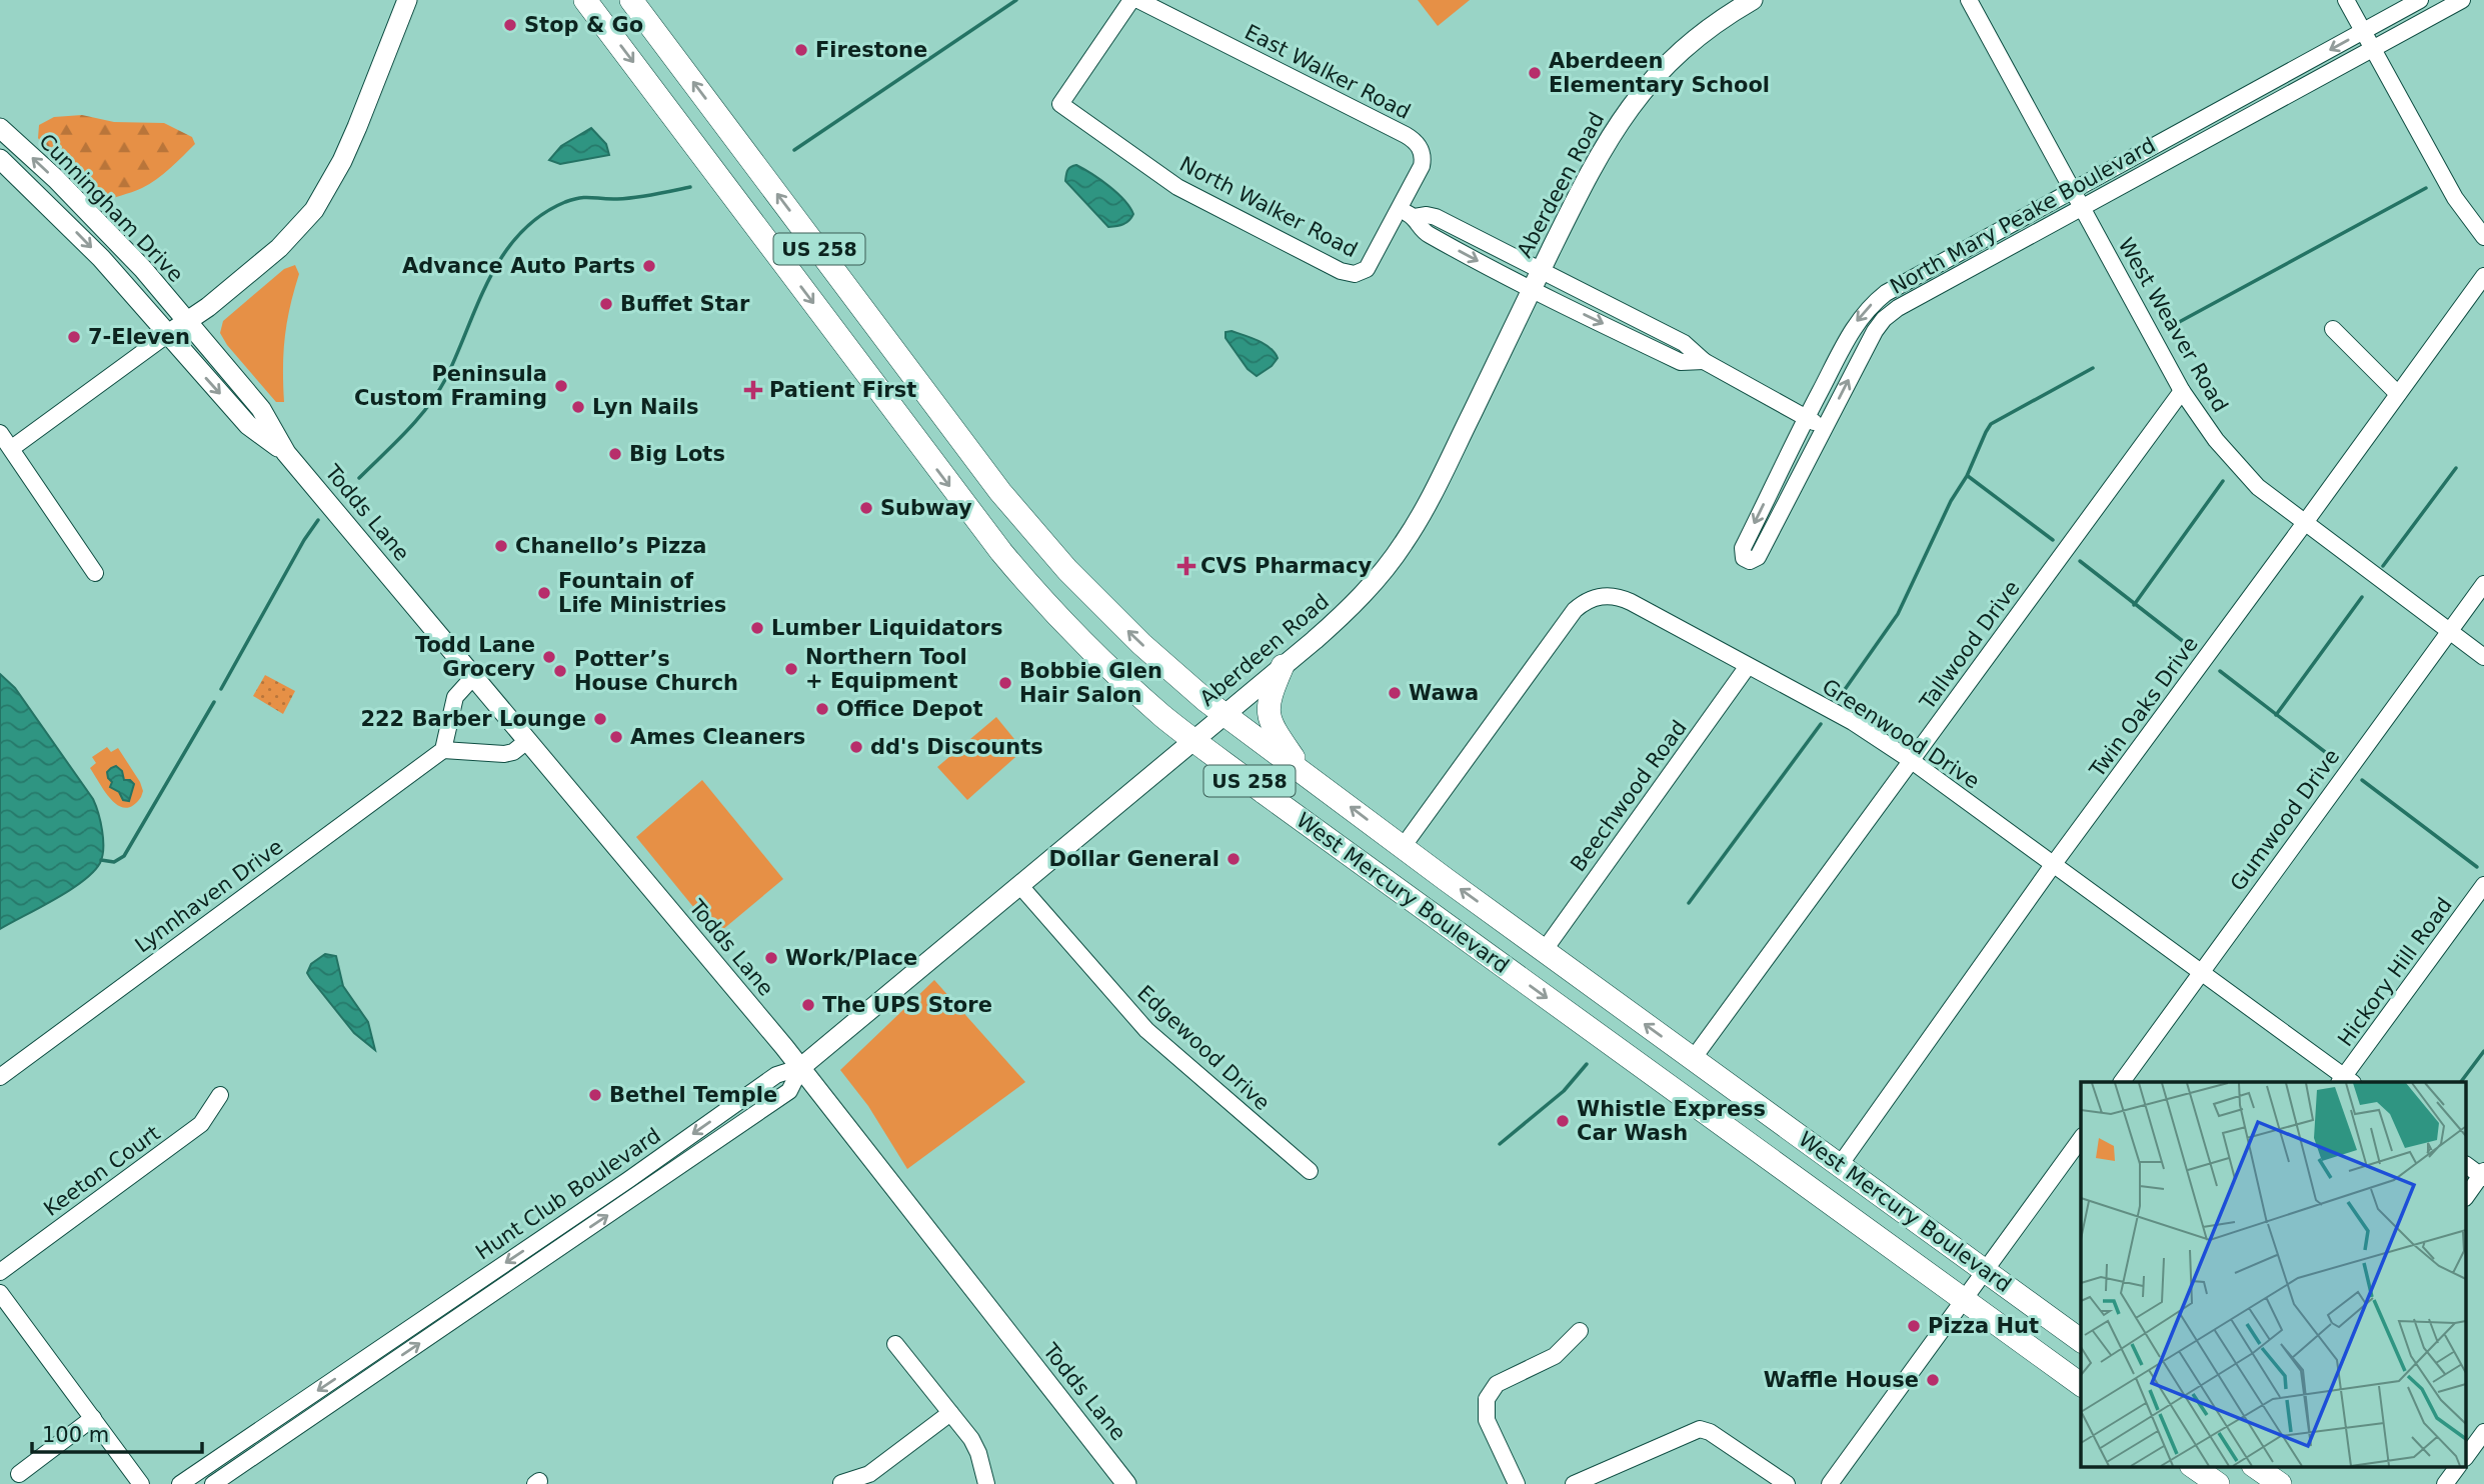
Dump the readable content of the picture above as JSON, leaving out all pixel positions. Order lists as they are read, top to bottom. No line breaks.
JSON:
{"streets":{"highway":["US 258","West Mercury Boulevard"],"main road":["Aberdeen Road","Cunningham Drive","Todds Lane"],"street":["East Walker Road","North Walker Road","North Mary Peake Boulevard","West Weaver Road","Tallwood Drive","Twin Oaks Drive","Greenwood Drive","Beechwood Road","Gumwood Drive","Lynnhaven Drive","Hickory Hill Road","Edgewood Drive","Keeton Court","Hunt Club Boulevard"]},"crossings":[["East Walker Road","North Walker Road"],["Aberdeen Road","Todds Lane"],["Aberdeen Road","West Mercury Boulevard"],["Aberdeen Road","Edgewood Drive"],["Aberdeen Road","Hunt Club Boulevard"],["Cunningham Drive","Todds Lane"],["North Mary Peake Boulevard","West Weaver Road"],["West Weaver Road","Tallwood Drive"],["West Weaver Road","Twin Oaks Drive"],["West Weaver Road","Gumwood Drive"],["Todds Lane","Hunt Club Boulevard"],["Tallwood Drive","Greenwood Drive"],["Tallwood Drive","West Mercury Boulevard"],["Twin Oaks Drive","Greenwood Drive"],["Twin Oaks Drive","West Mercury Boulevard"],["Greenwood Drive","Beechwood Road"],["Greenwood Drive","Gumwood Drive"],["Greenwood Drive","West Mercury Boulevard"],["Greenwood Drive","Hickory Hill Road"],["Beechwood Road","West Mercury Boulevard"]],"places":{"other":["Stop & Go","Firestone","Aberdeen Elementary School","Advance Auto Parts","Buffet Star","7-Eleven","Peninsula Custom Framing","Lyn Nails","Big Lots","Subway","Chanello’s Pizza","Fountain of Life Ministries","Lumber Liquidators","Todd Lane Grocery","Northern Tool + Equipment","Potter’s House Church","Bobbie Glen Hair Salon","Wawa","Office Depot","222 Barber Lounge","Ames Cleaners","dd's Discounts","Dollar General","Work/Place","The UPS Store","Bethel Temple","Whistle Express Car Wash","Pizza Hut","Waffle House"],"health":["Patient First","CVS Pharmacy"]},"scale_bar":"100 m"}
